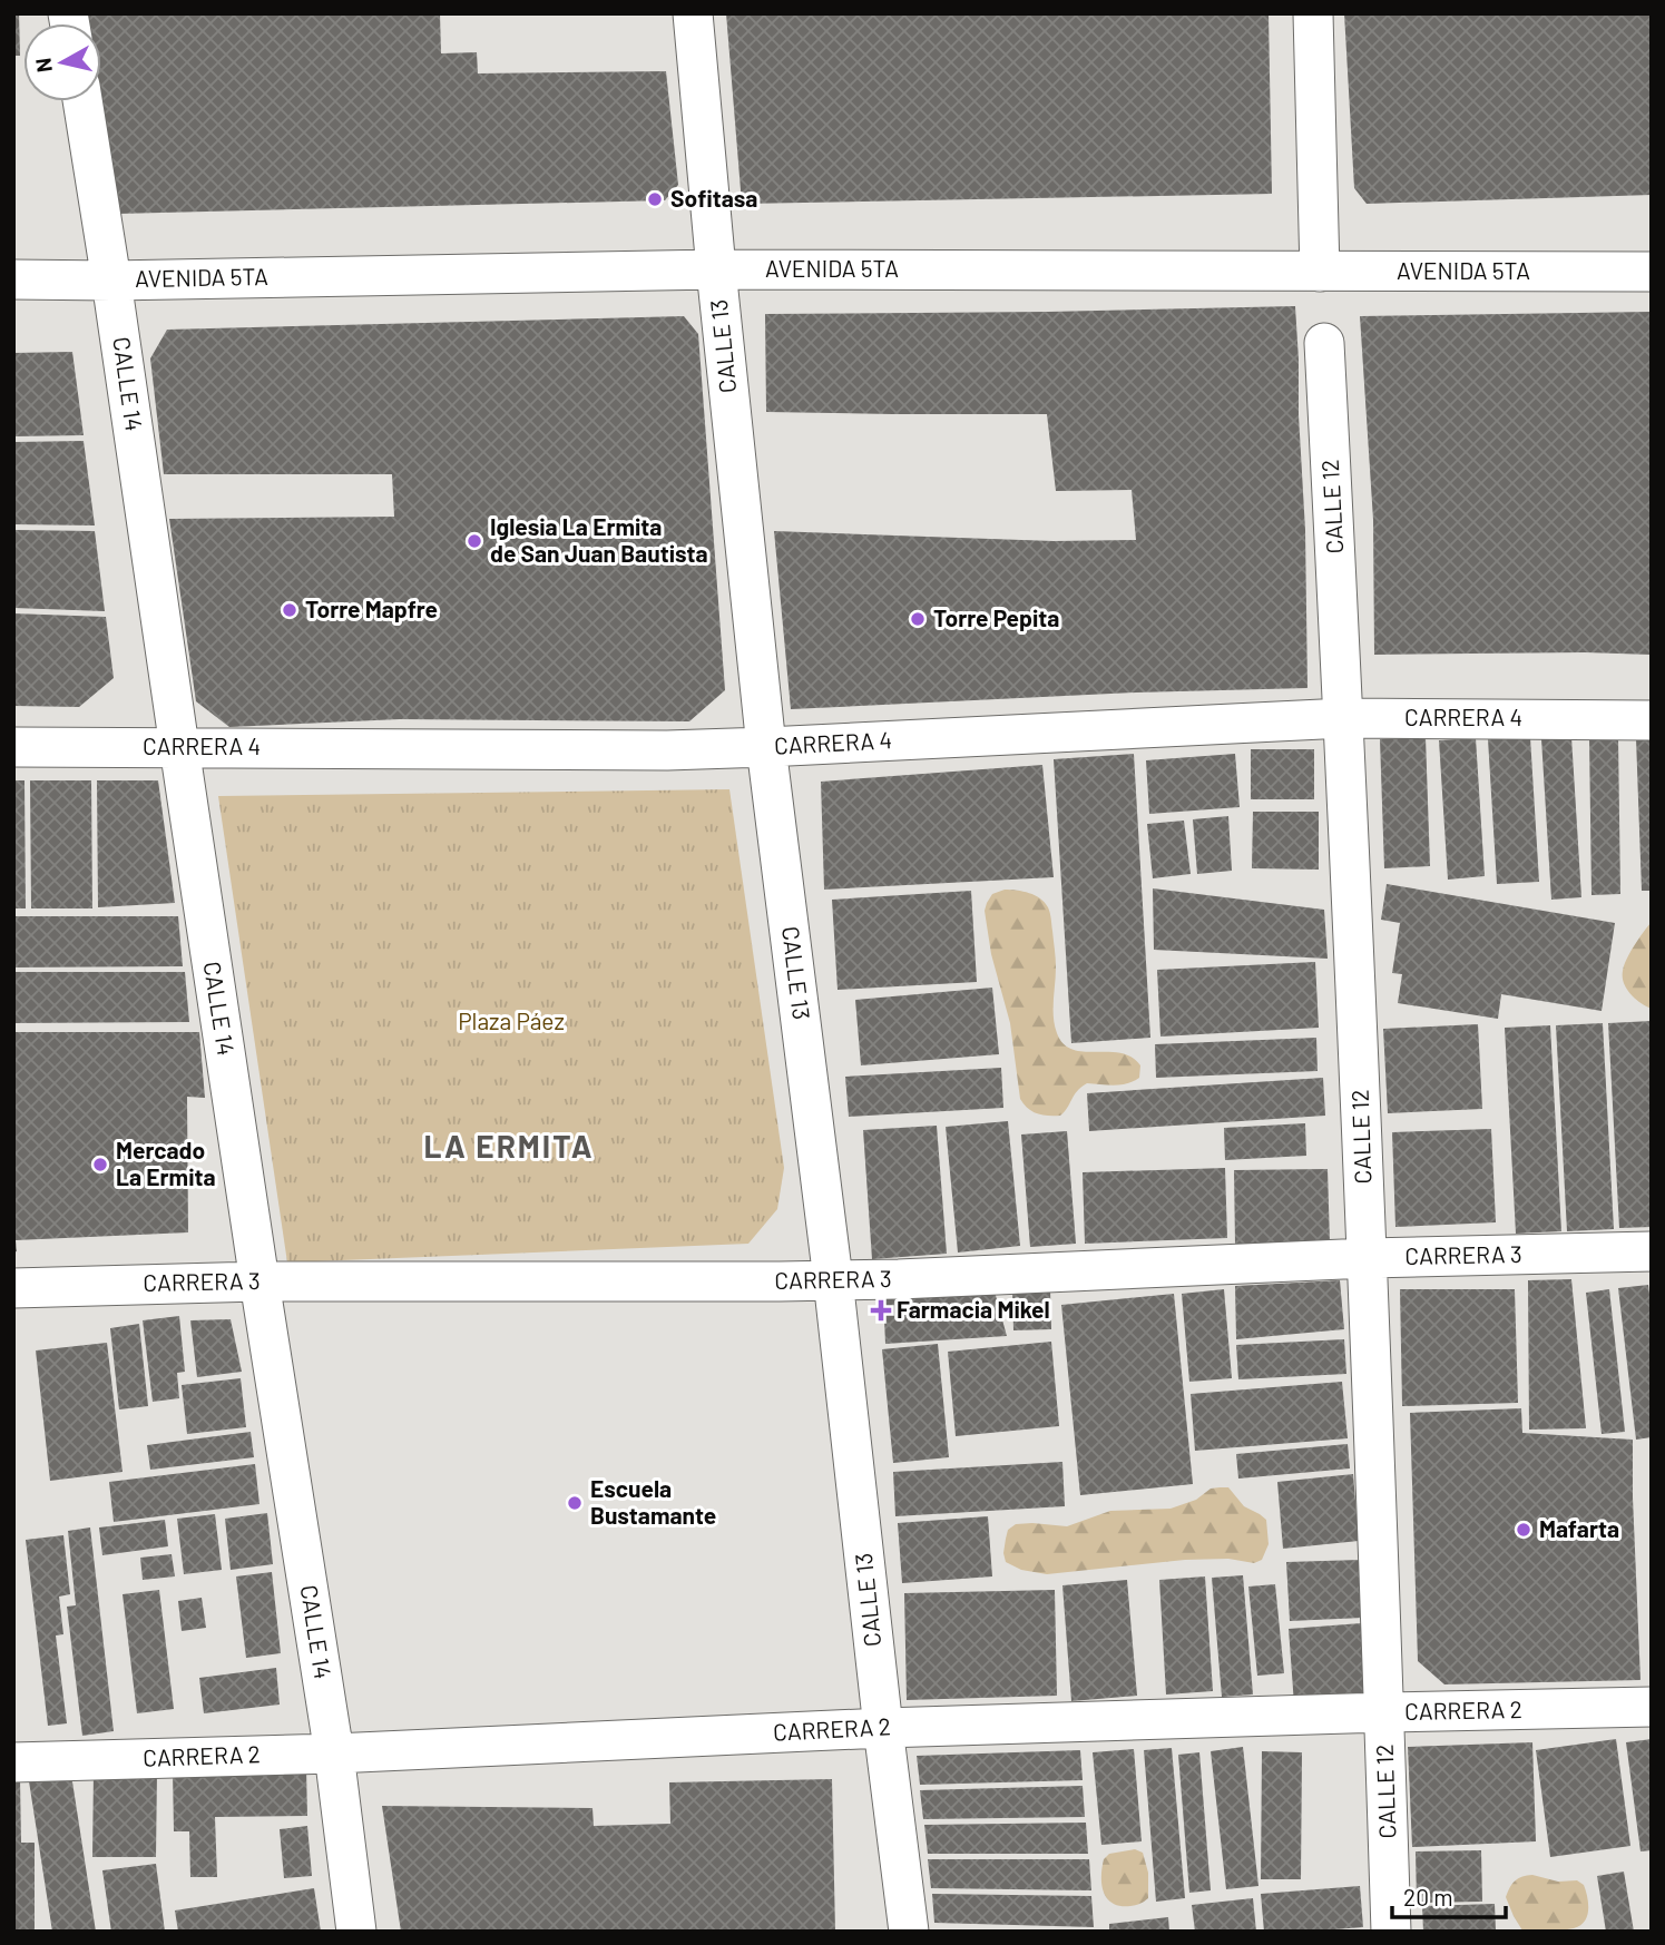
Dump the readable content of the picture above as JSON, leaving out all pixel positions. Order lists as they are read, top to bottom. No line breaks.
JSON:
{"streets":{"street":["AVENIDA 5TA","CALLE 13","CALLE 14","CALLE 12","CARRERA 4","CARRERA 3","CARRERA 2"]},"crossings":[["AVENIDA 5TA","CALLE 13"],["AVENIDA 5TA","CALLE 14"],["CALLE 13","CARRERA 4"],["CALLE 13","CARRERA 3"],["CALLE 13","CARRERA 2"],["CALLE 14","CARRERA 4"],["CALLE 14","CARRERA 3"],["CALLE 14","CARRERA 2"],["CALLE 12","CARRERA 4"],["CALLE 12","CARRERA 3"],["CALLE 12","CARRERA 2"]],"districts":["LA ERMITA"],"parks":["Plaza Páez"],"places":{"other":["Sofitasa","Iglesia La Ermita de San Juan Bautista","Torre Mapfre","Torre Pepita","Mercado La Ermita","Escuela Bustamante","Mafarta"],"health":["Farmacia Mikel"]},"scale_bar":"20 m","north":"left"}
